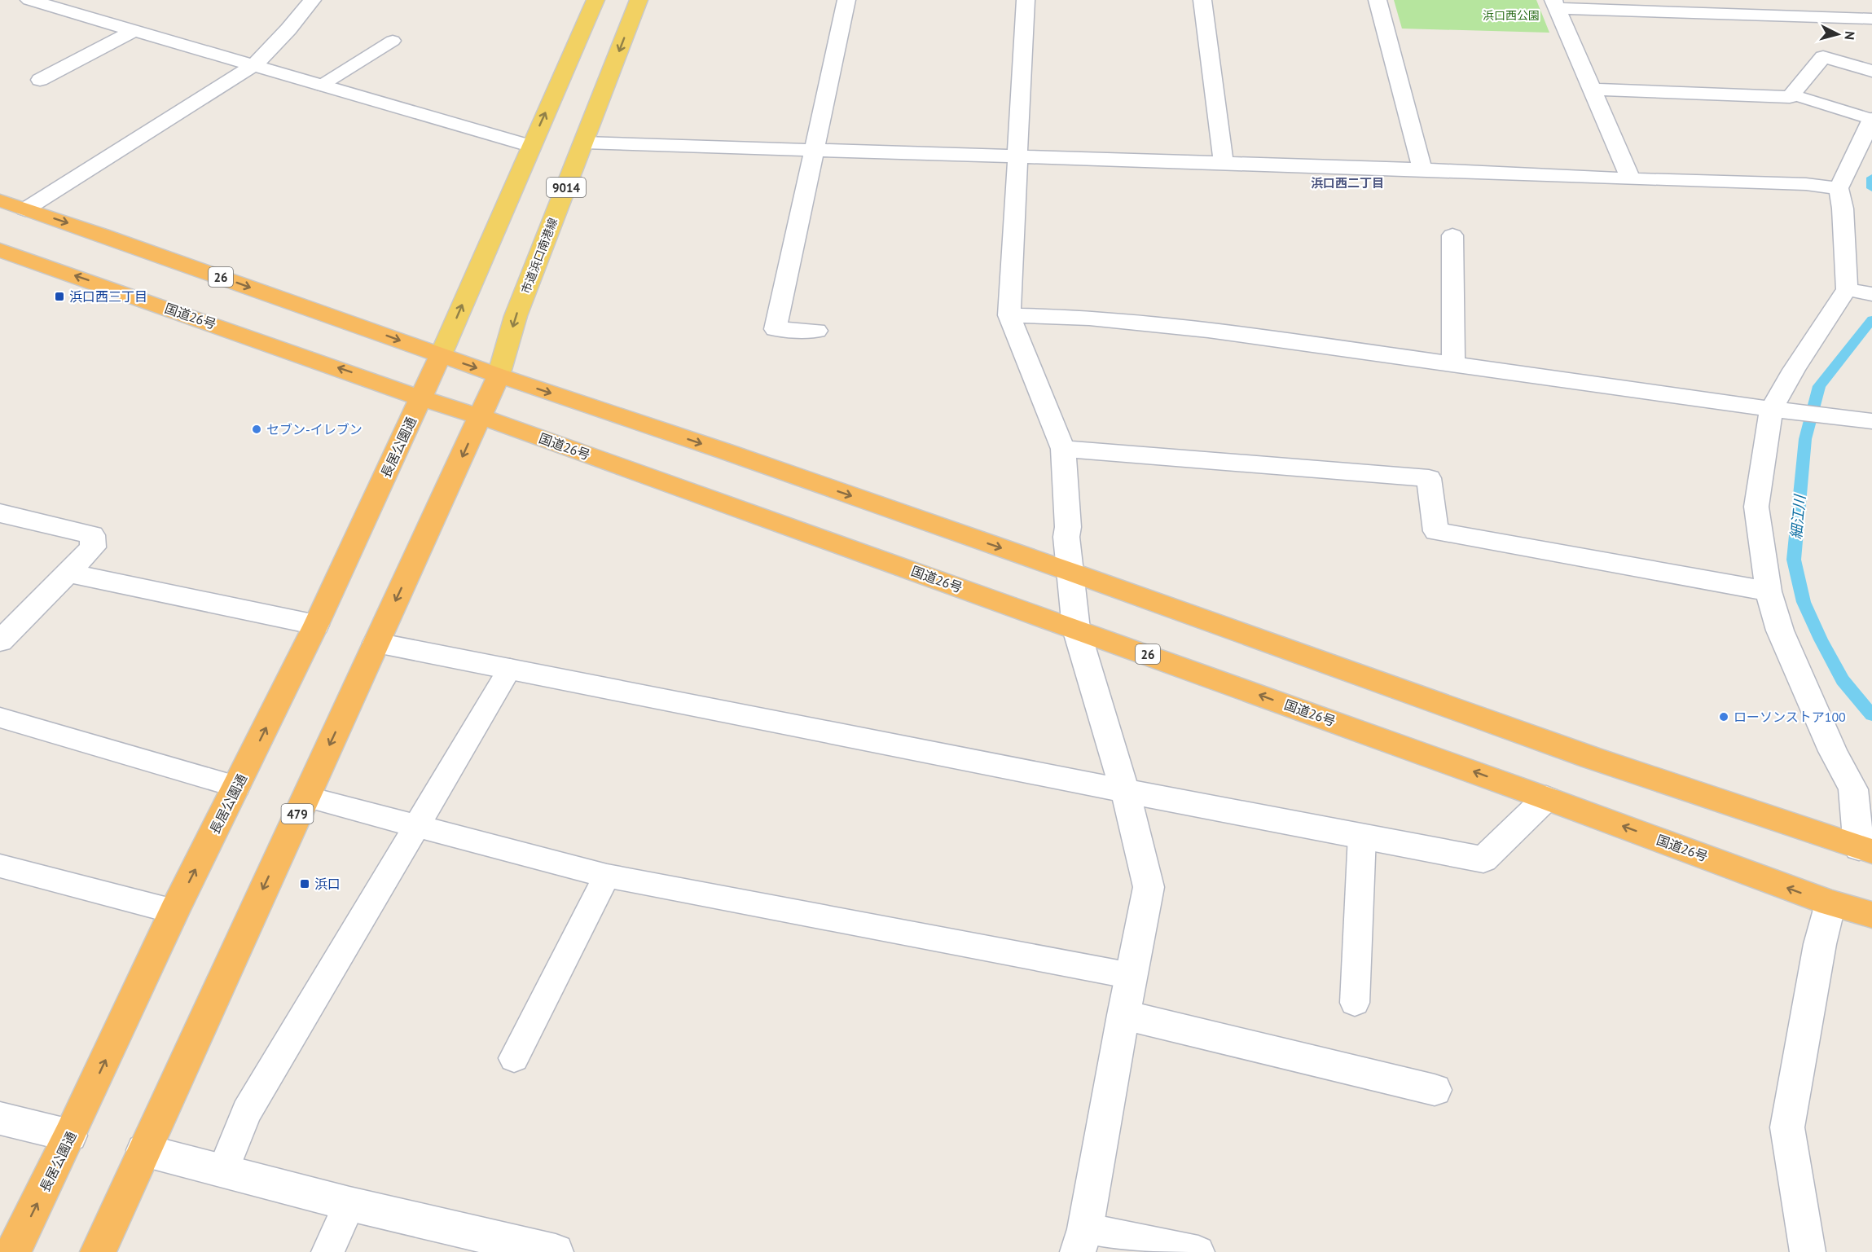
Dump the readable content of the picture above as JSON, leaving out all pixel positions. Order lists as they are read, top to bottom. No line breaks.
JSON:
{"streets":{"highway":["26","国道26号","長居公園通","479"],"main road":["9014","市道浜口南港線"]},"crossings":[["市道浜口南港線","26"],["市道浜口南港線","479"],["26","長居公園通"],["26","479"],["国道26号","長居公園通"],["国道26号","479"]],"districts":["浜口西二丁目"],"water":["細江川"],"parks":["浜口西公園"],"places":{"transit":["浜口西三丁目","浜口"],"other":["セブン-イレブン","ローソンストア100"]},"north":"right"}
